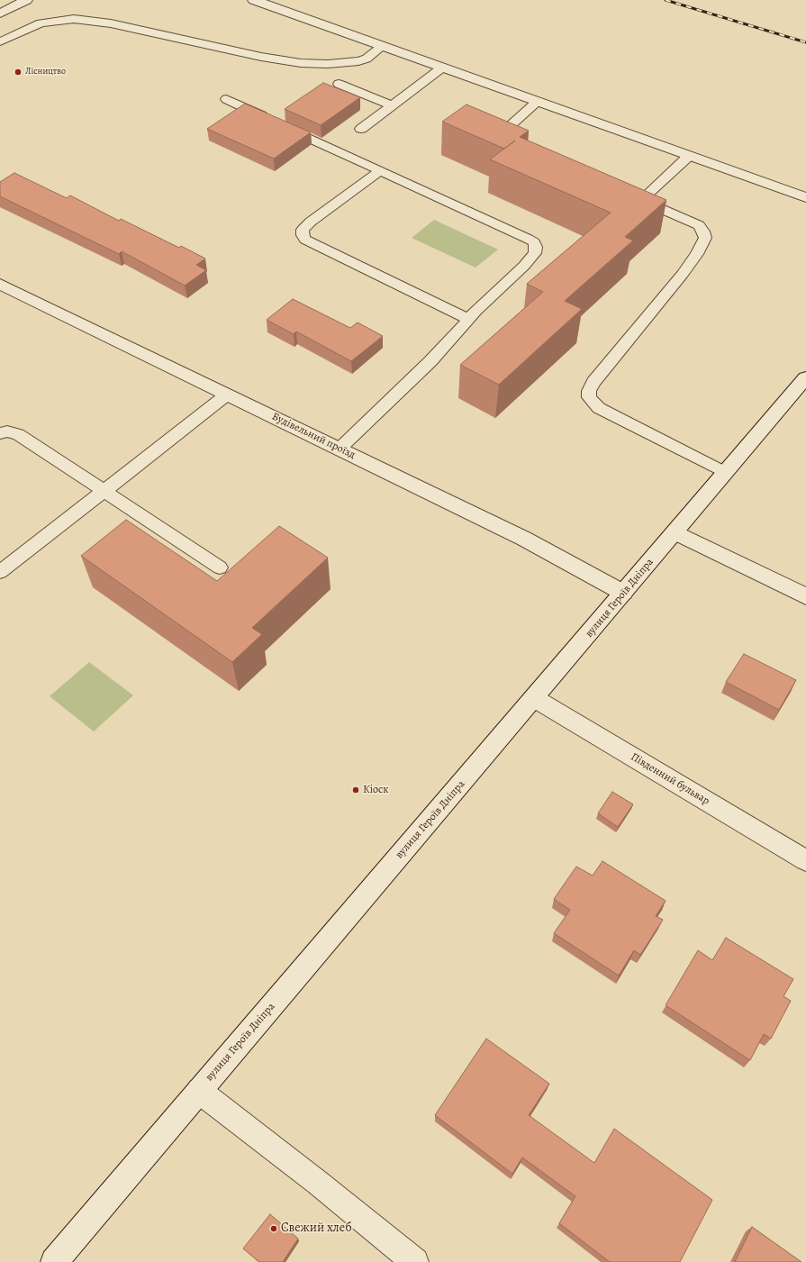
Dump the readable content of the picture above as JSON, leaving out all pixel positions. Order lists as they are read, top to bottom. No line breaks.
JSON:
{"streets":{"street":["Будівельний проїзд","вулиця Героїв Дніпра","Південний бульвар"]},"crossings":[["Будівельний проїзд","вулиця Героїв Дніпра"],["вулиця Героїв Дніпра","Південний бульвар"]],"places":["Лісництво","Кіоск","Свежий хлеб"]}
